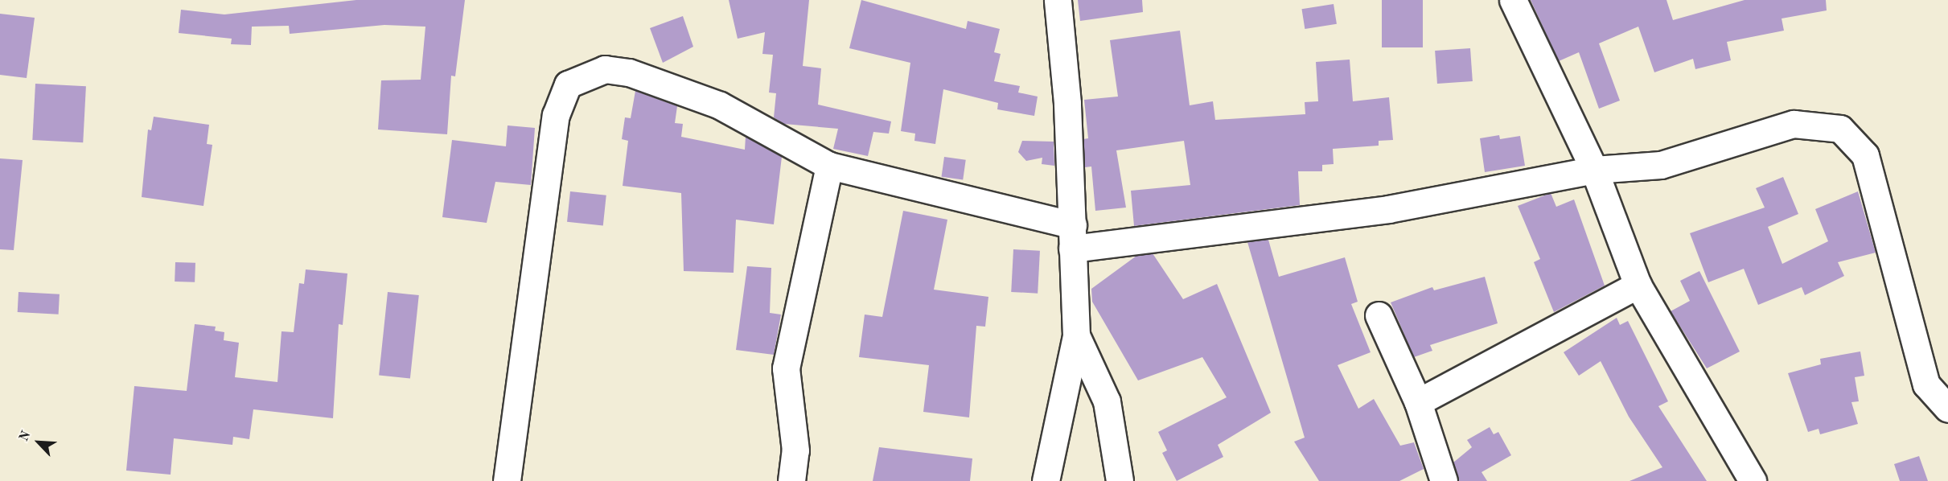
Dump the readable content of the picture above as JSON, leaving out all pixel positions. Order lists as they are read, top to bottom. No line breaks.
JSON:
{"north":"top left"}
